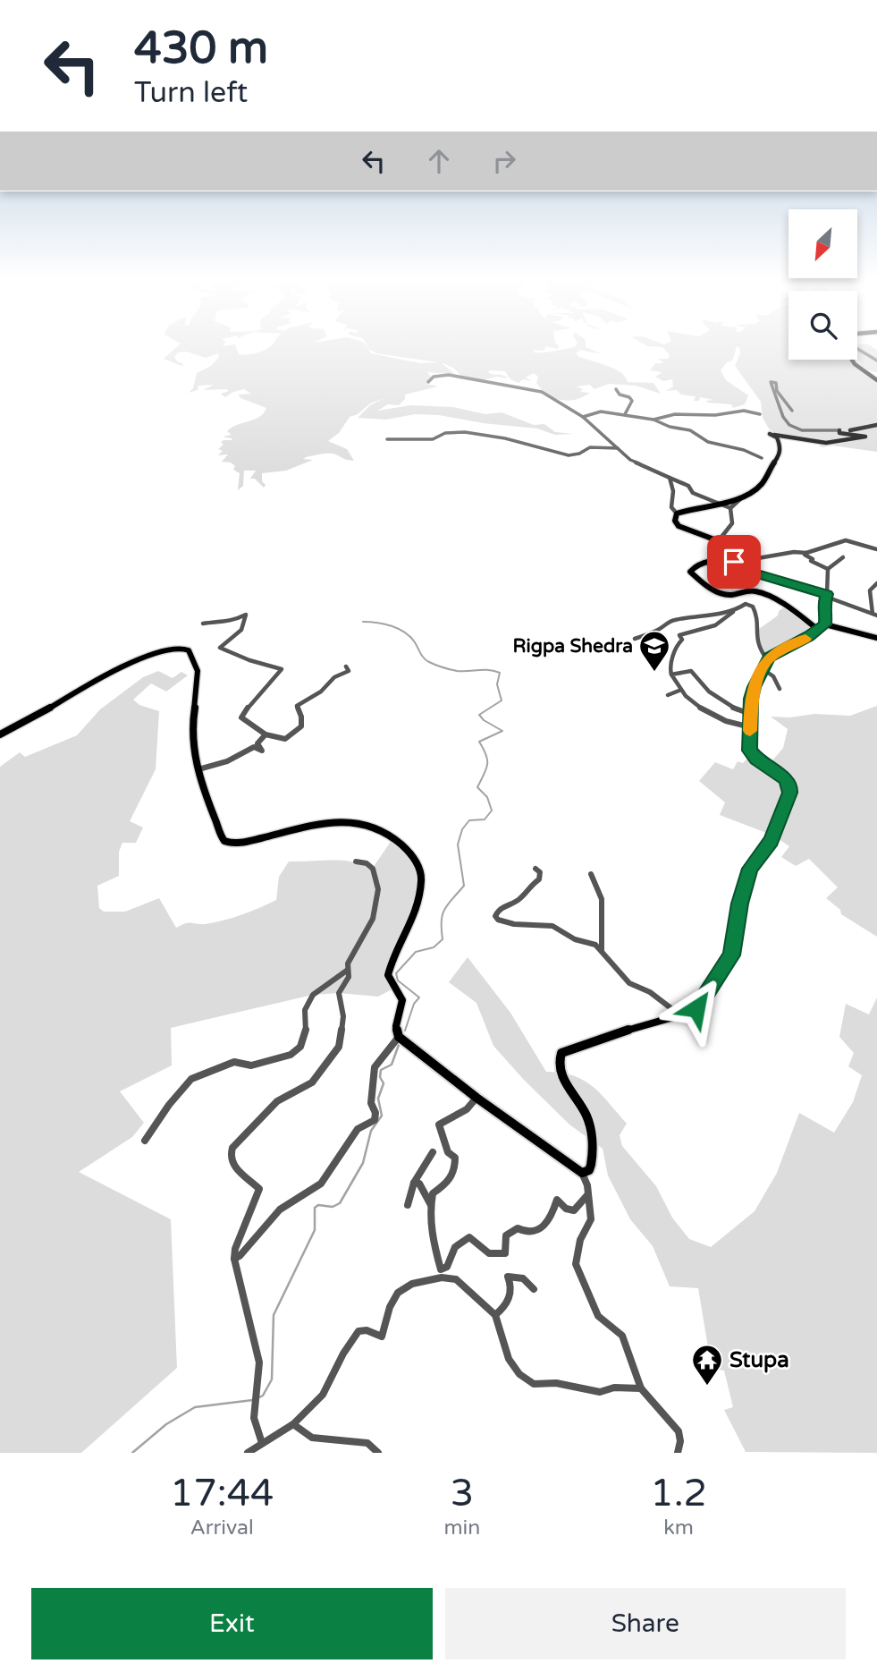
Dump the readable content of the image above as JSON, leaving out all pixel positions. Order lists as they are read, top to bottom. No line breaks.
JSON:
{"places":{"school or university":["Rigpa Shedra"],"temple":["Stupa"]},"north":"bottom left","page":{"turn":["430 m","Turn left"],"eta":["17:44","Arrival","3","min","1.2","km"],"buttons":["Exit","Share"]}}
